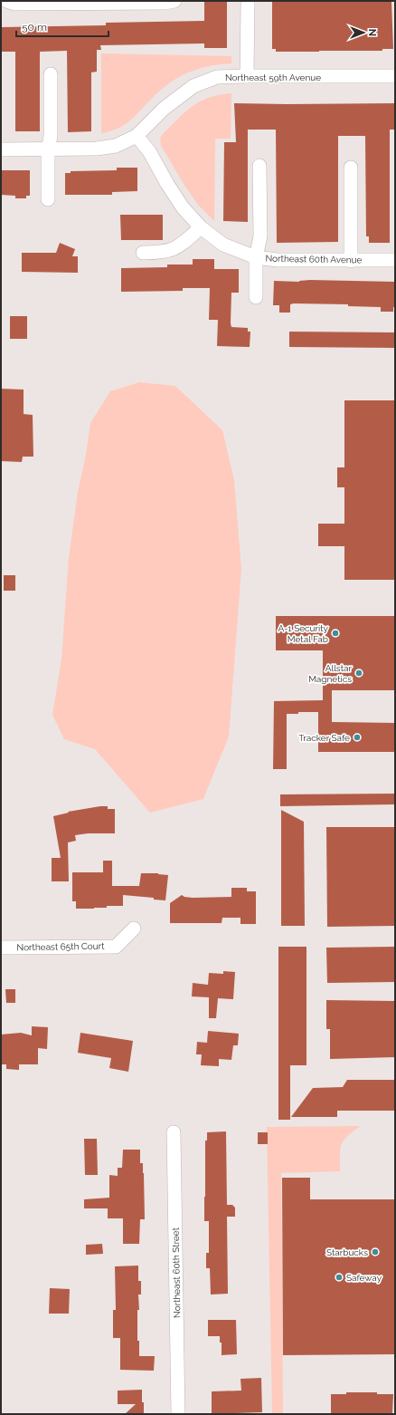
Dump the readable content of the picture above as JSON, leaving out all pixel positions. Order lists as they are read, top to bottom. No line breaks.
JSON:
{"streets":{"street":["Northeast 59th Avenue","Northeast 60th Avenue","Northeast 65th Court","Northeast 60th Street"]},"crossings":[["Northeast 59th Avenue","Northeast 60th Avenue"]],"places":["A-1 Security Metal Fab","Allstar Magnetics","Tracker Safe","Starbucks","Safeway"],"scale_bar":"50 m","north":"right"}
